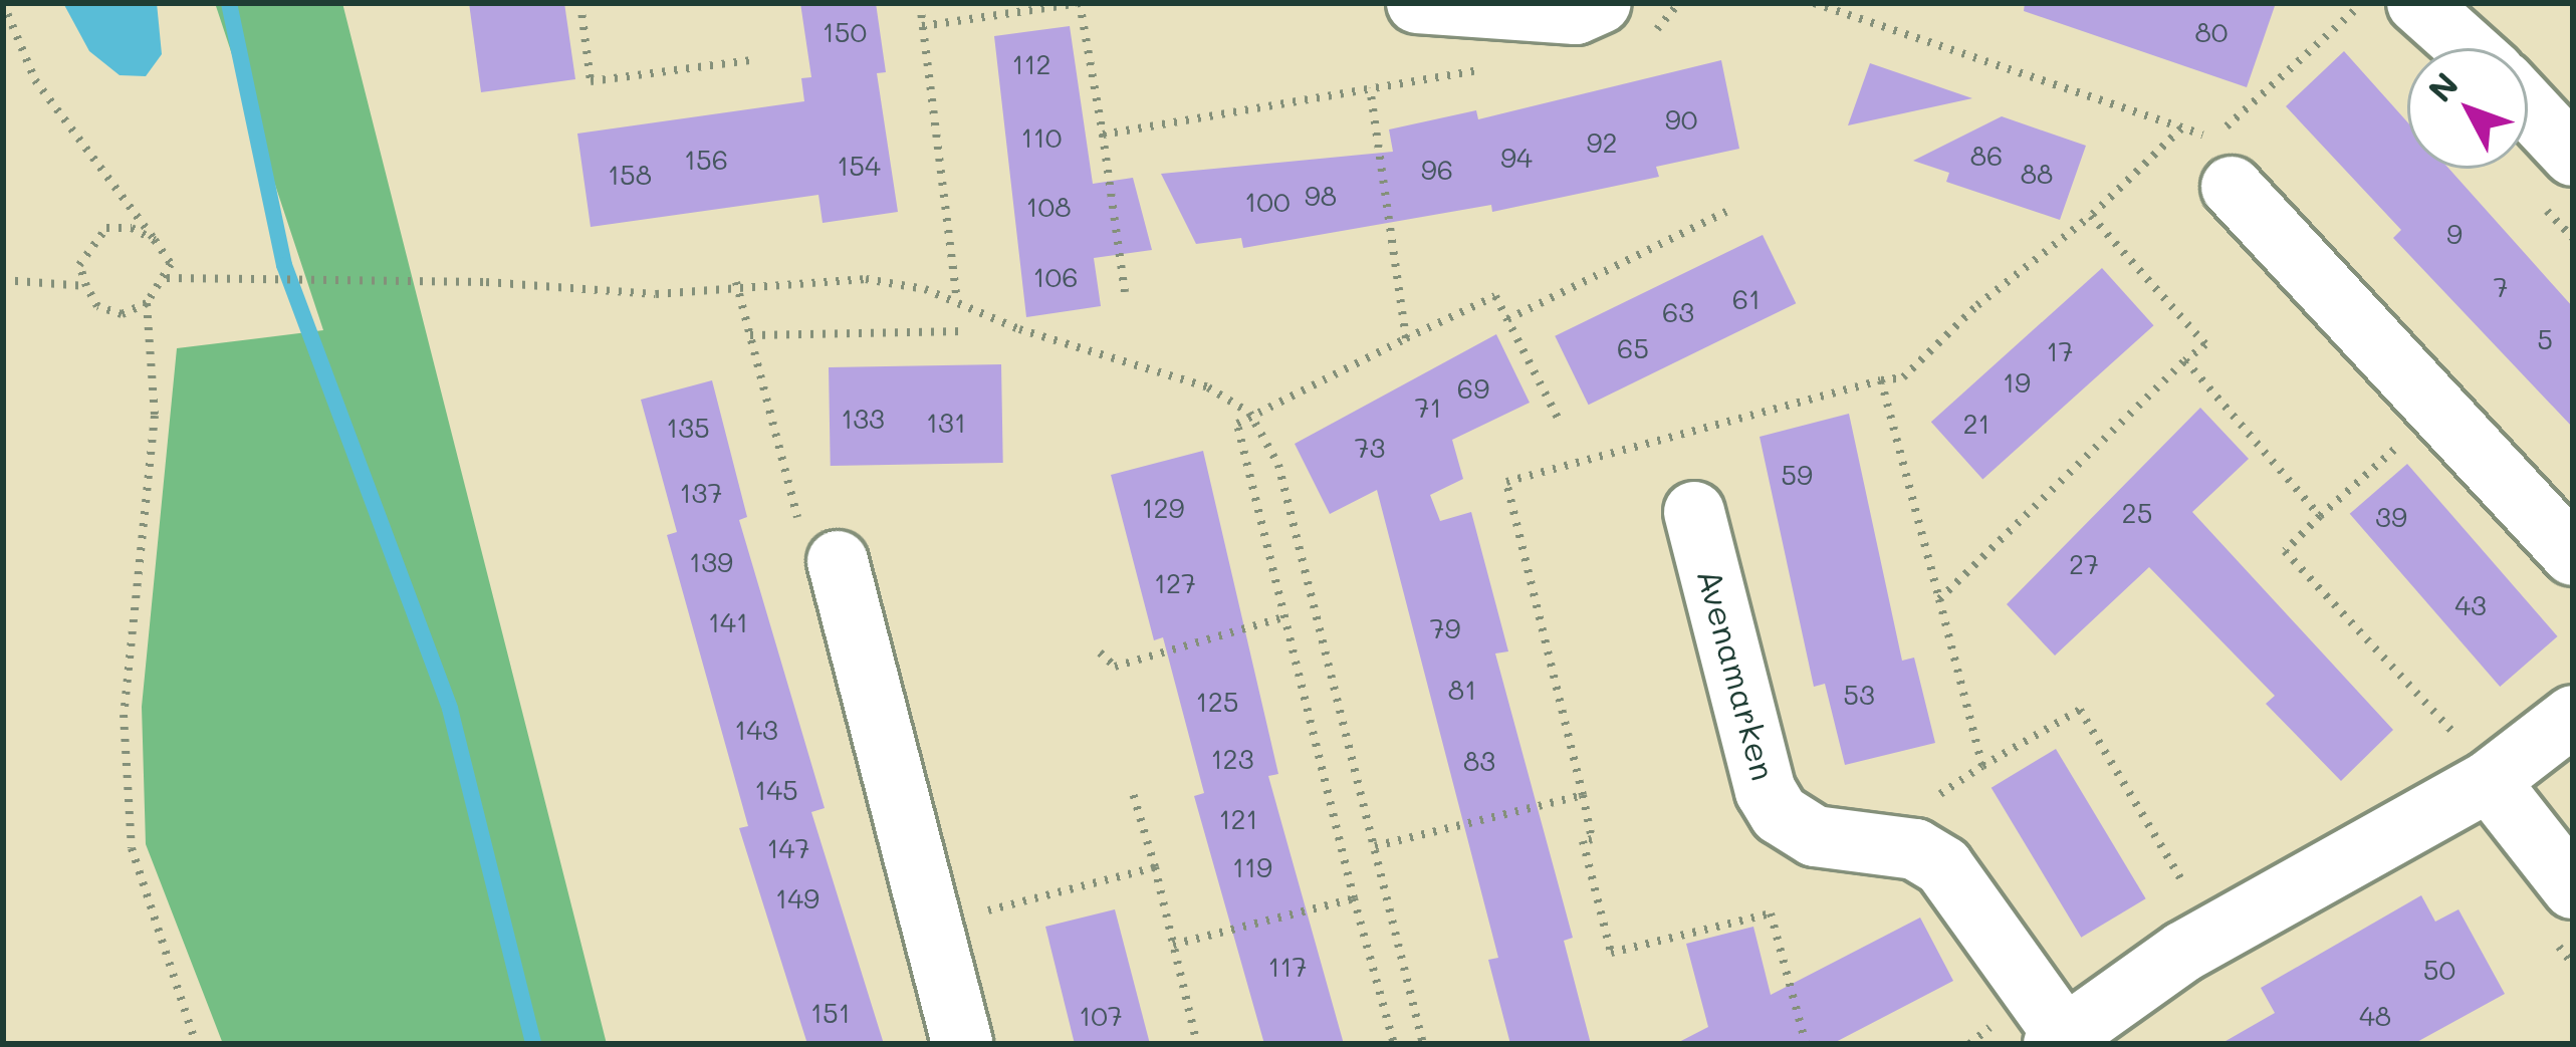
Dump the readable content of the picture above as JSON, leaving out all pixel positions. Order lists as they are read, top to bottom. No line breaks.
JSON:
{"streets":{"street":["Avenamarken"]},"house_numbers":["150","80","112","90","110","92","86","94","156","154","96","88","158","98","100","108","9","106","7","61","63","5","65","17","19","69","71","133","131","21","135","73","59","137","129","25","39","139","27","127","43","141","79","81","53","125","143","123","83","145","121","147","119","149","117","50","151","107","48"],"north":"top left"}
